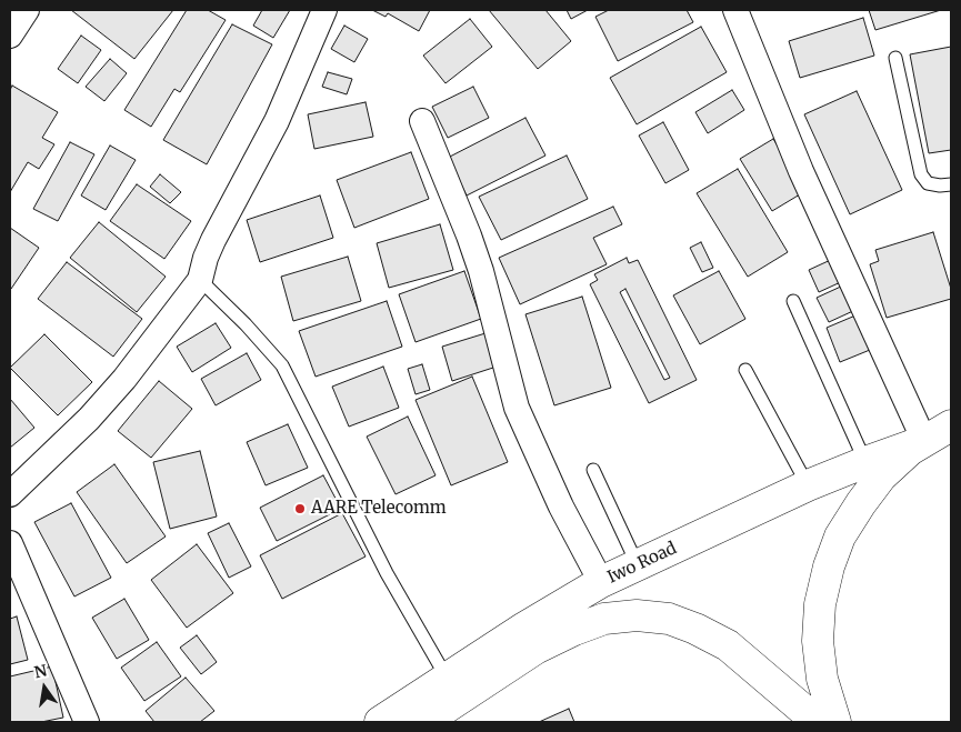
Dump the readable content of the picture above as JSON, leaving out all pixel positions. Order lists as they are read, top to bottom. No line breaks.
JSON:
{"streets":{"highway":["Iwo Road"]},"places":["AARE Telecomm"],"north":"top"}
